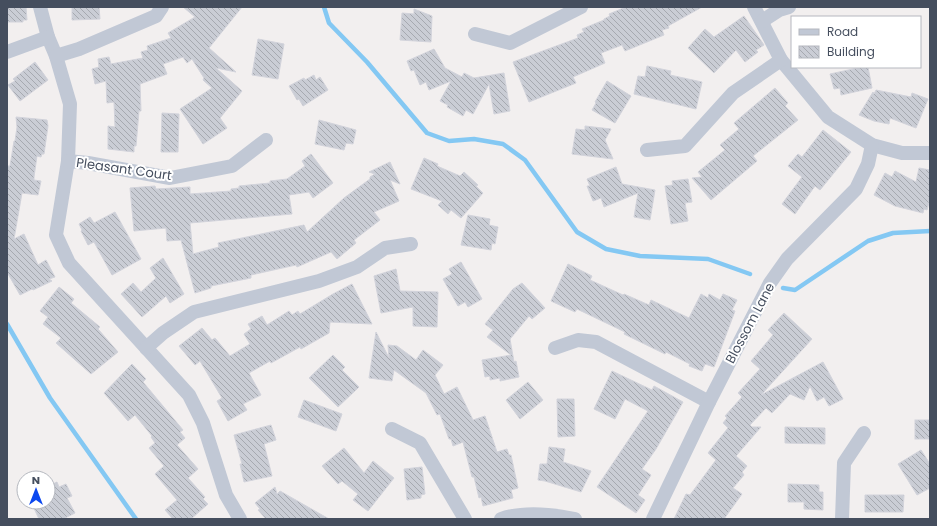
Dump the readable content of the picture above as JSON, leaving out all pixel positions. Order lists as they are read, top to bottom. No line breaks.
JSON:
{"streets":{"street":["Pleasant Court","Blossom Lane"]},"legend":["Road","Building"],"north":"top"}
